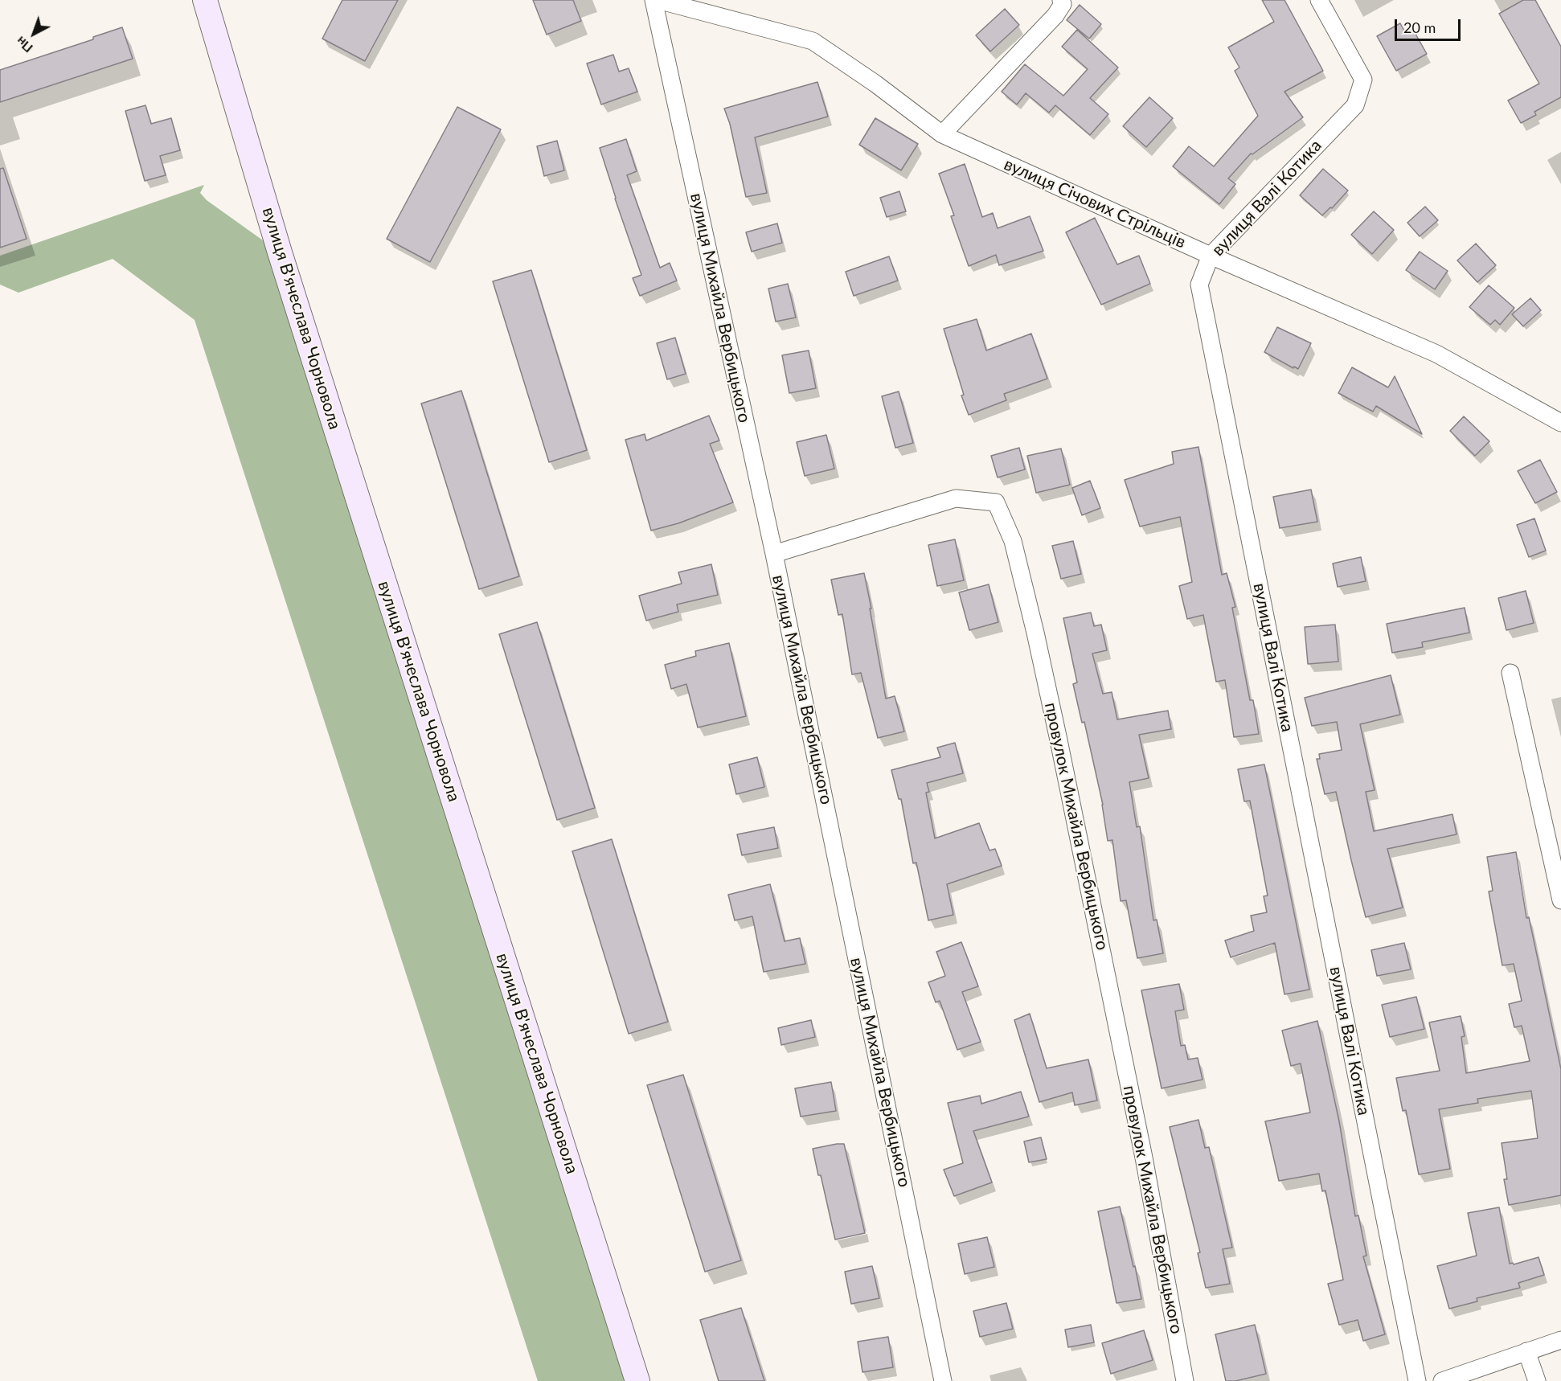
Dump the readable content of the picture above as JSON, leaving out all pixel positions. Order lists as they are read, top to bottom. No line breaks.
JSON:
{"streets":{"street":["вулиця Валі Котика","вулиця Січових Стрільців","вулиця Михайла Вербицького","вулиця В'ячеслава Чорновола","провулок Михайла Вербицького"]},"crossings":[["вулиця Валі Котика","вулиця Січових Стрільців"],["вулиця Михайла Вербицького","провулок Михайла Вербицького"]],"scale_bar":"20 m","north":"bottom left"}
